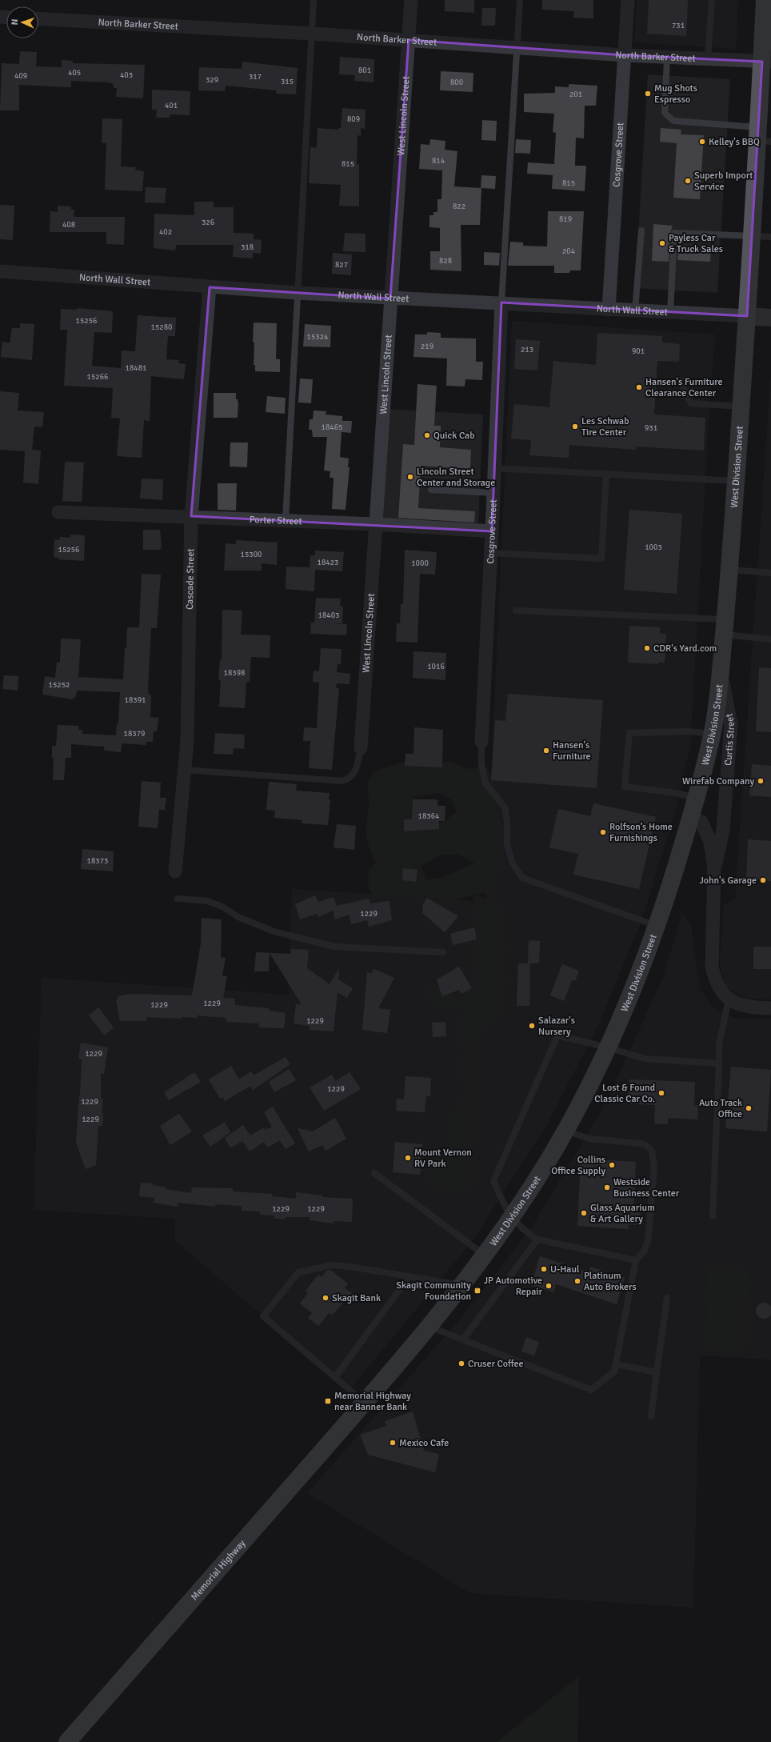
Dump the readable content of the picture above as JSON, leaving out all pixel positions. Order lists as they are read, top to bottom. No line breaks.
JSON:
{"streets":{"main road":["West Division Street","Memorial Highway"],"street":["North Barker Street","West Lincoln Street","Cosgrove Street","North Wall Street","Porter Street","Cascade Street","Curtis Street"]},"crossings":[["North Barker Street","West Lincoln Street"],["North Barker Street","Cosgrove Street"],["North Barker Street","West Division Street"],["West Lincoln Street","North Wall Street"],["West Lincoln Street","Porter Street"],["Cosgrove Street","North Wall Street"],["Cosgrove Street","Porter Street"],["North Wall Street","West Division Street"],["North Wall Street","Cascade Street"],["West Division Street","Curtis Street"],["West Division Street","Memorial Highway"],["Porter Street","Cascade Street"]],"places":{"other":["Mug Shots Espresso","Kelley's BBQ","Superb Import Service","Payless Car & Truck Sales","Hansen's Furniture Clearance Center","Les Schwab Tire Center","Quick Cab","Lincoln Street Center and Storage","CDR's Yard.com","Hansen's Furniture","Wirefab Company","Rolfson’s Home Furnishings","John's Garage","Salazar's Nursery","Lost & Found Classic Car Co.","Auto Track Office","Mount Vernon RV Park","Collins Office Supply","Westside Business Center","Glass Aquarium & Art Gallery","U-Haul","Platinum Auto Brokers","JP Automotive Repair","Skagit Bank","Cruser Coffee","Mexico Cafe"],"transit":["Skagit Community Foundation","Memorial Highway near Banner Bank"]},"house_numbers":["731","801","405","403","409","317","329","315","800","201","401","809","814","815","815","822","819","326","408","402","318","204","828","827","15256","15280","15324","219","213","901","18481","15266","18465","931","1003","15256","15300","18423","1000","18403","1016","18398","15252","18391","18379","18364","18373","1229","1229","1229","1229","1229","1229","1229","1229","1229","1229"],"north":"left"}
